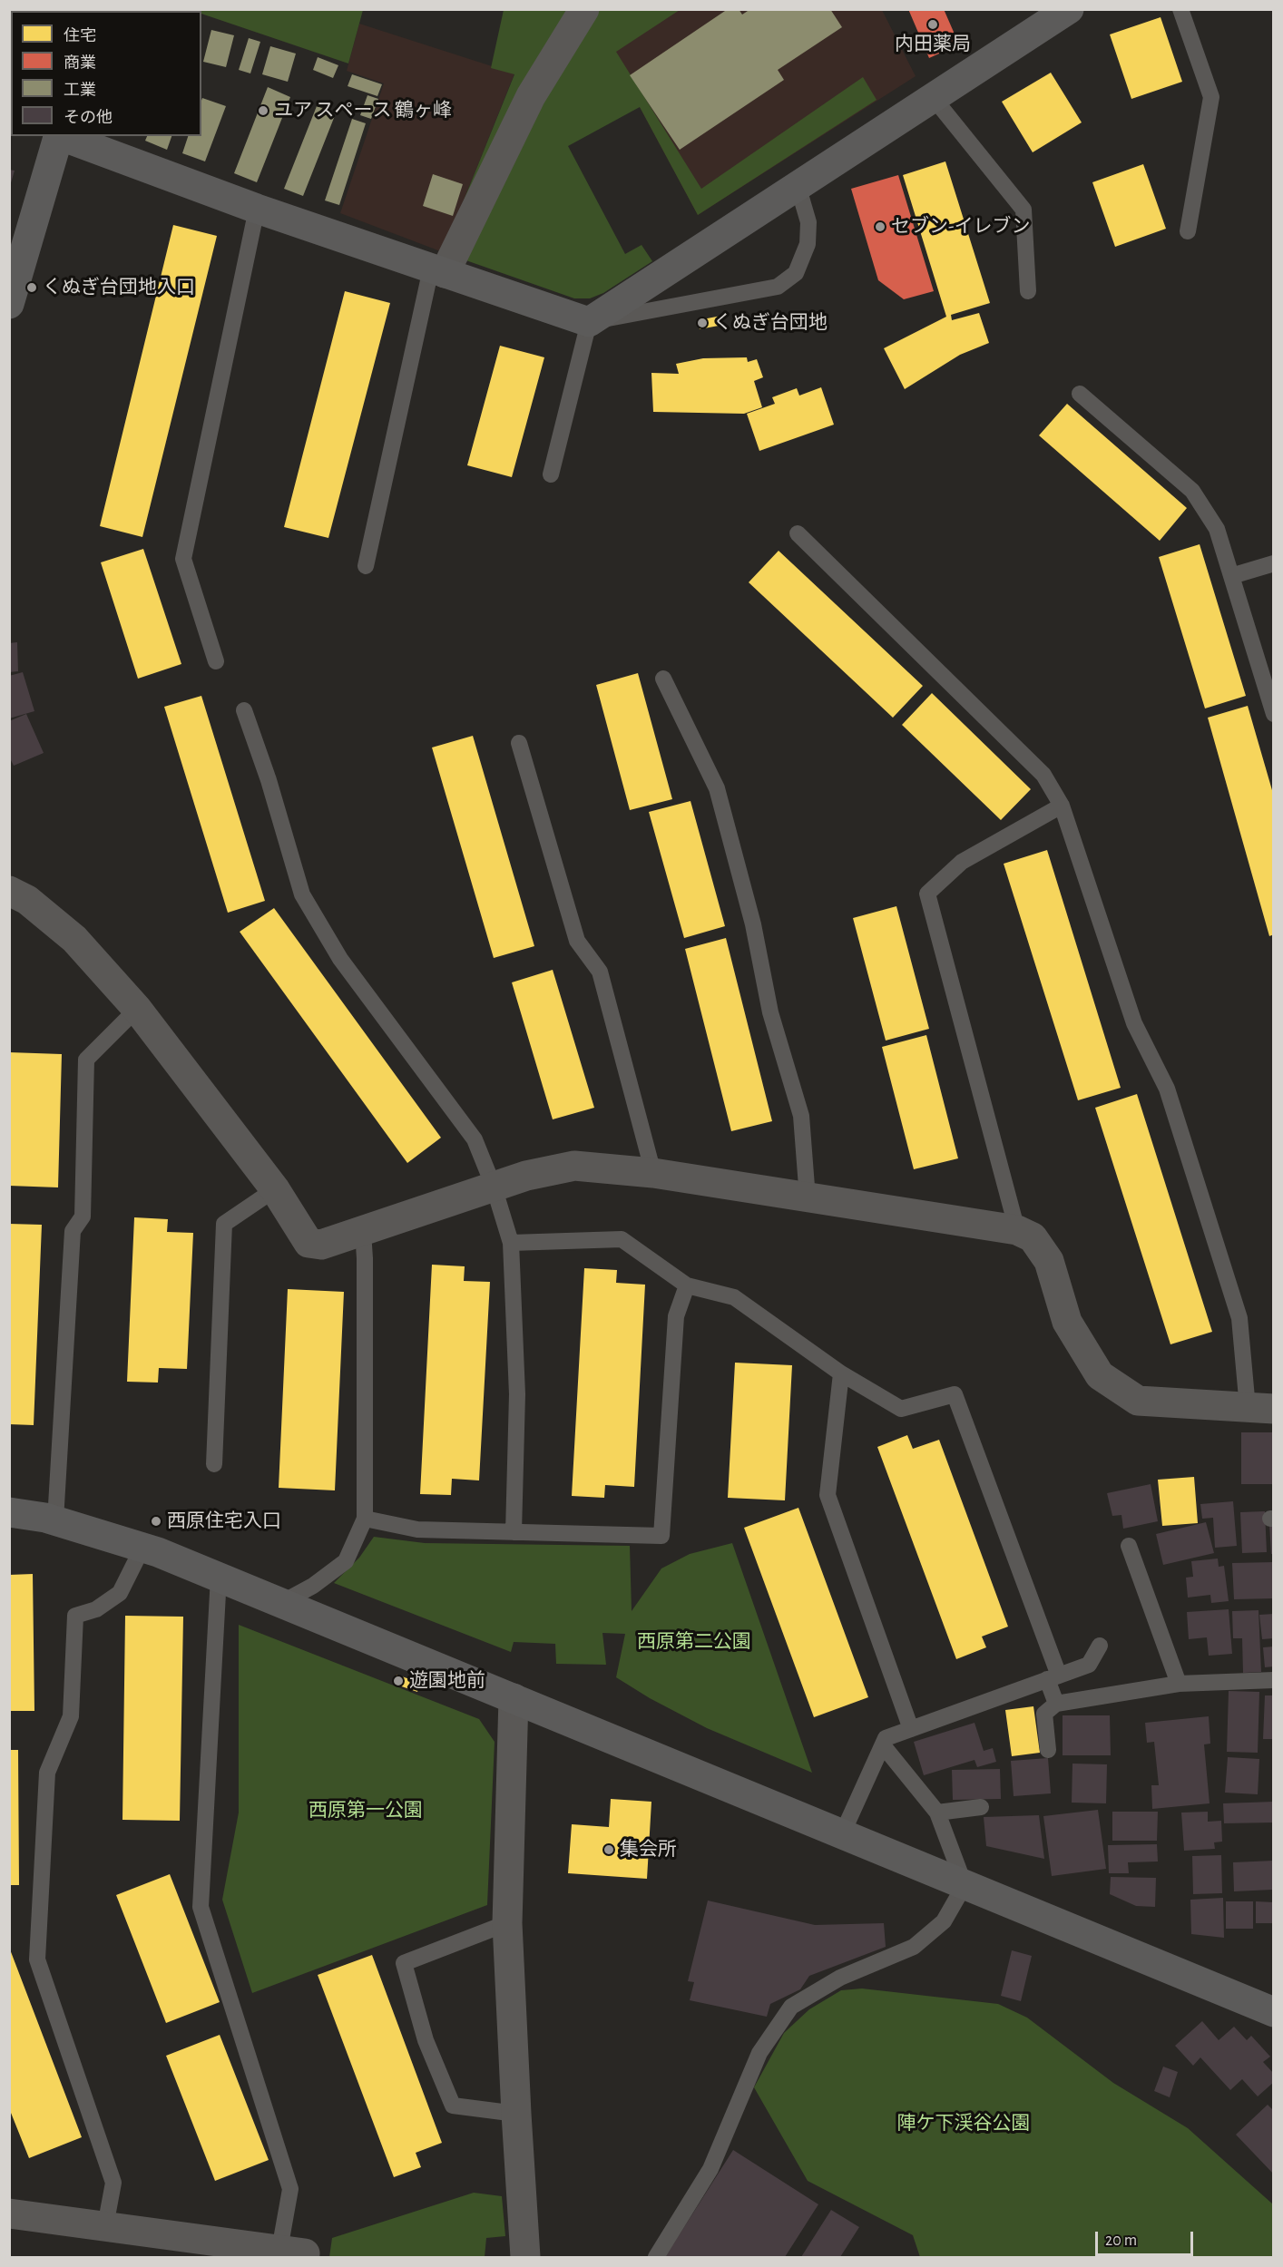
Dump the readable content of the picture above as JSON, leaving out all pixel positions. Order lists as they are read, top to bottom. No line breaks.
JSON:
{"parks":["西原第二公園","西原第一公園","陣ケ下渓谷公園"],"places":["内田薬局","ユア スペース 鶴ヶ峰","セブン-イレブン","くぬぎ台団地入口","くぬぎ台団地","西原住宅入口","遊園地前","集会所"],"legend":["住宅","商業","工業","その他"],"scale_bar":"20 m"}
